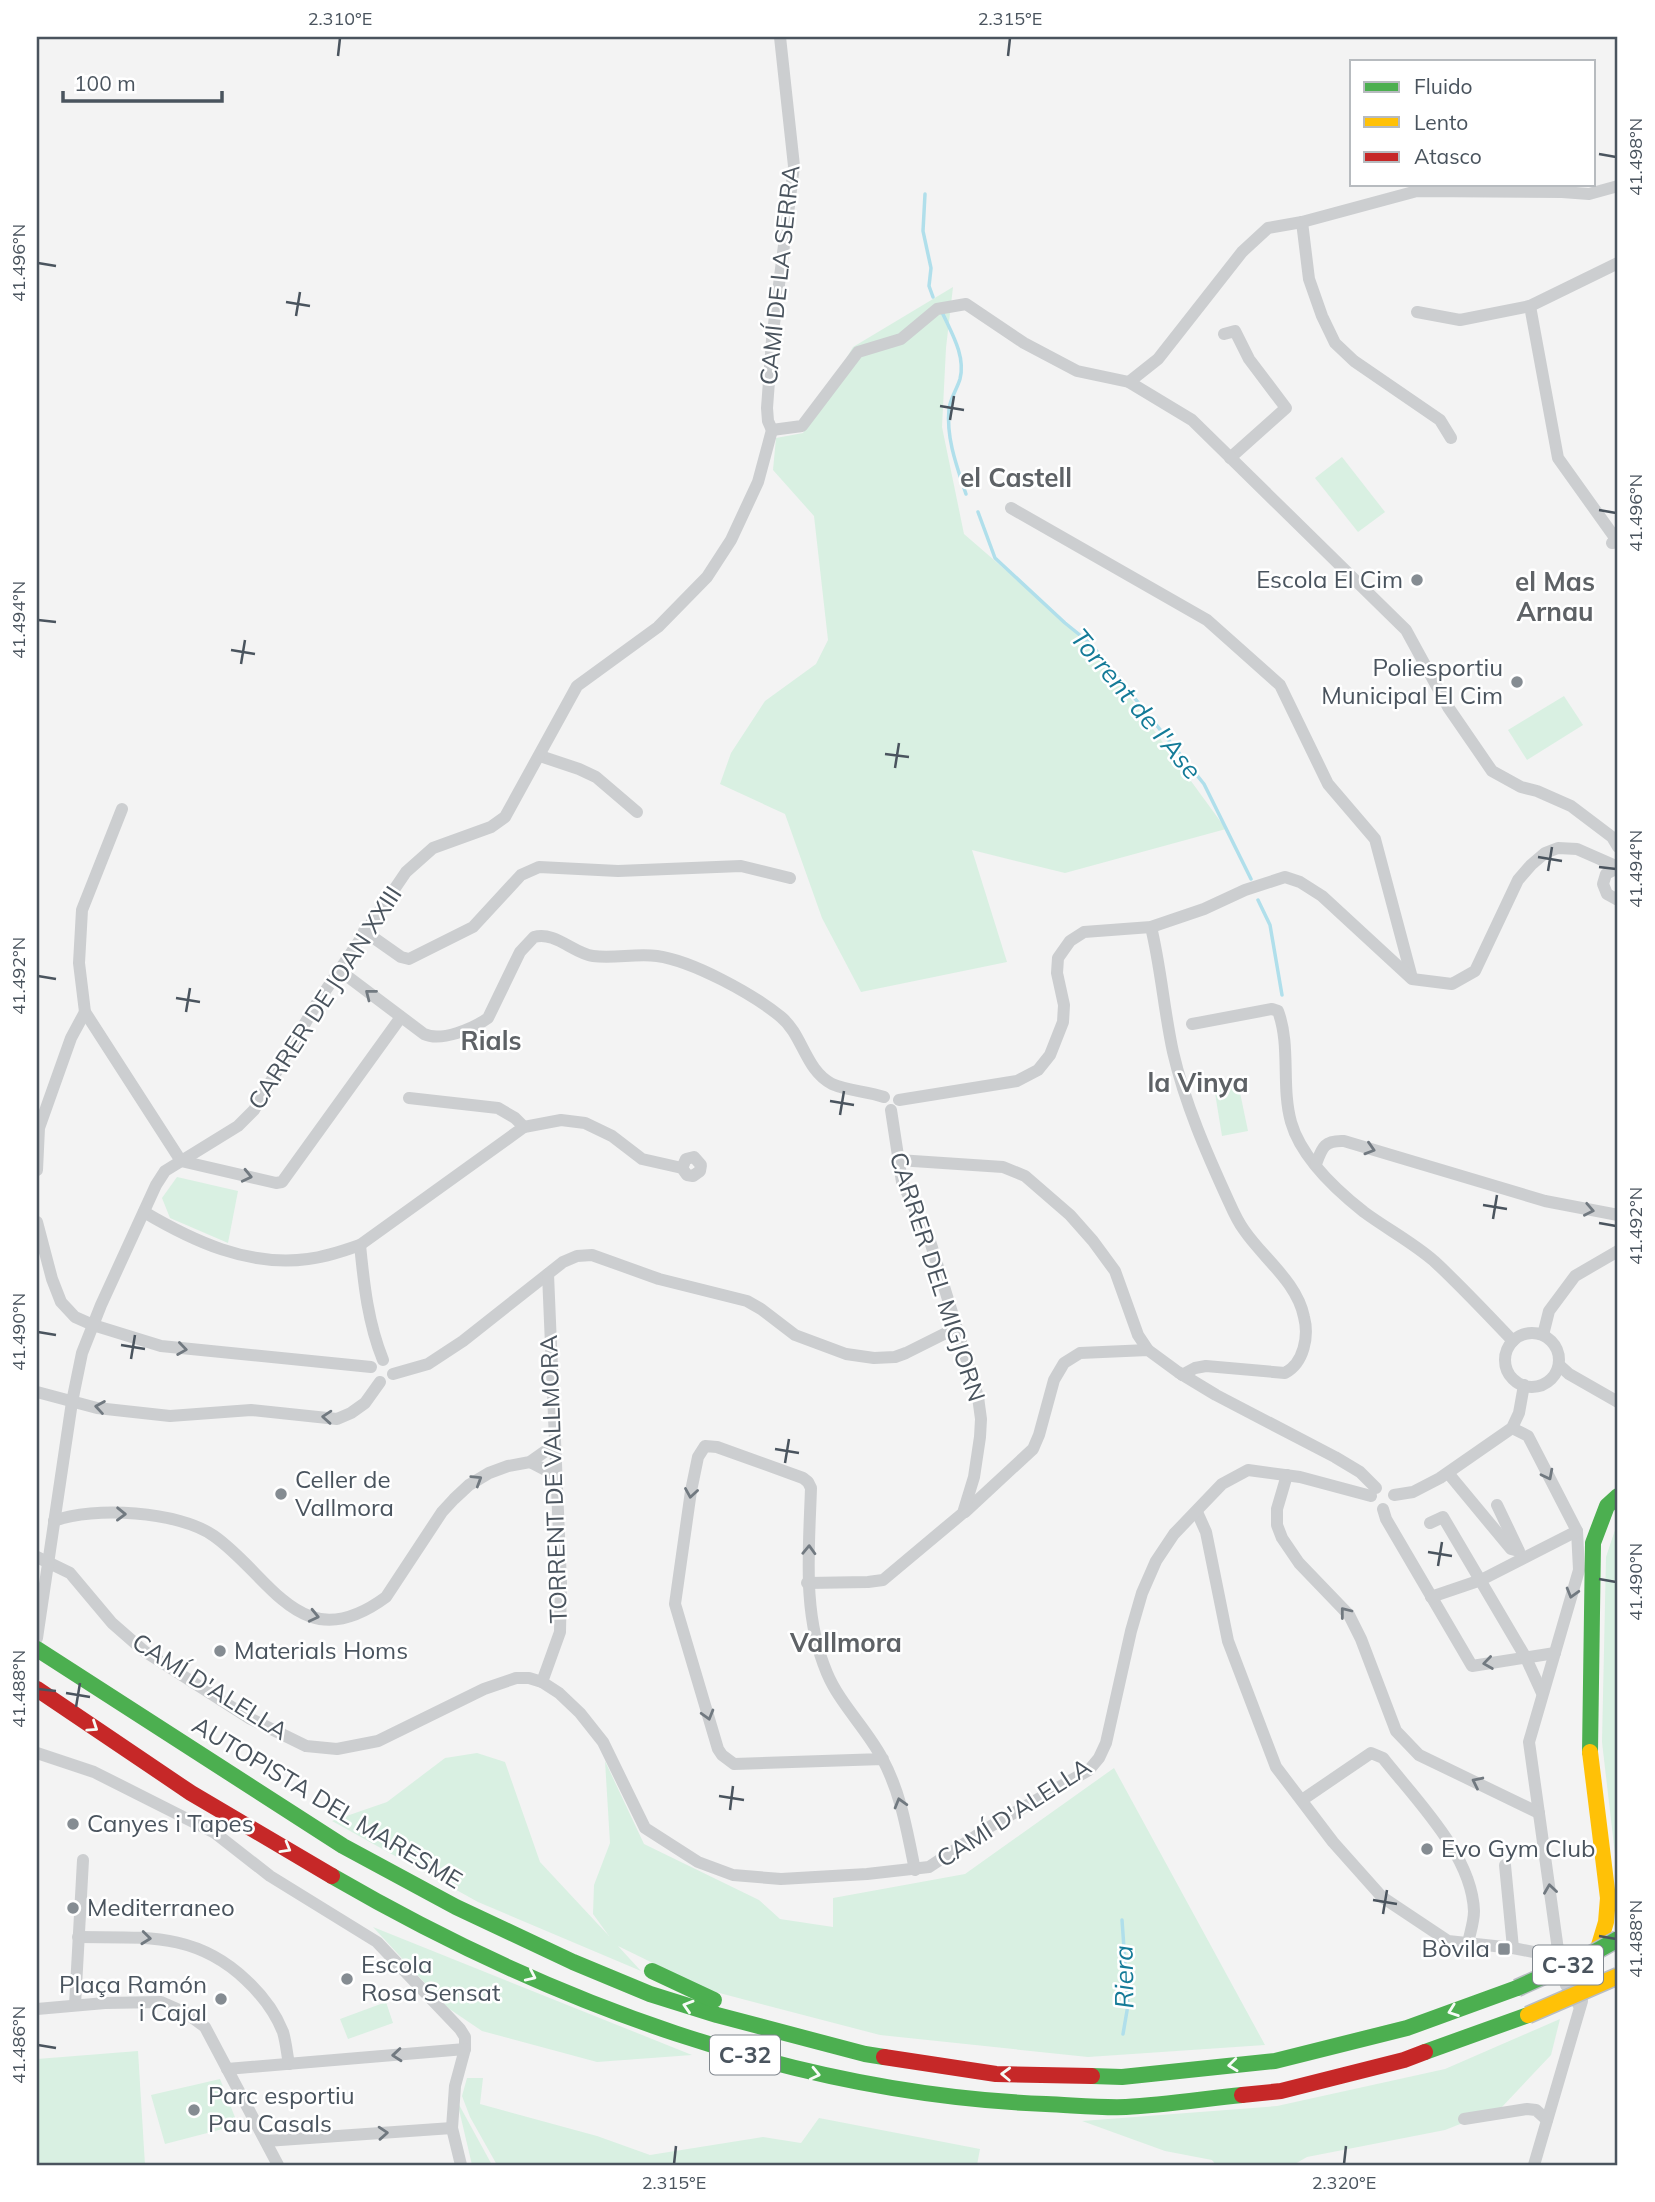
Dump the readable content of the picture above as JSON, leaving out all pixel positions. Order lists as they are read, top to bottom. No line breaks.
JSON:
{"streets":{"main road":["AUTOPISTA DEL MARESME","C-32"],"street":["CAMÍ DE LA SERRA","CARRER DE JOAN XXIII","CARRER DEL MIGJORN","TORRENT DE VALLMORA","CAMÍ D'ALELLA"]},"crossings":[["CAMÍ DE LA SERRA","CARRER DE JOAN XXIII"],["CARRER DE JOAN XXIII","CAMÍ D'ALELLA"],["TORRENT DE VALLMORA","CAMÍ D'ALELLA"]],"districts":["el Castell","el Mas Arnau","Rials","la Vinya","Vallmora"],"water":["Torrent de l'Ase","Riera"],"places":{"other":["Escola El Cim","Poliesportiu Municipal El Cim","Celler de Vallmora","Materials Homs","Canyes i Tapes","Evo Gym Club","Mediterraneo","Escola Rosa Sensat","Plaça Ramón i Cajal","Parc esportiu Pau Casals"],"transit":["Bòvila"]},"legend":["Fluido","Lento","Atasco"],"scale_bar":"100 m","coordinates":["2.310°E","2.315°E","41.498°N","41.496°N","41.494°N","41.492°N","41.490°N","41.488°N","41.486°N","2.320°E"]}
